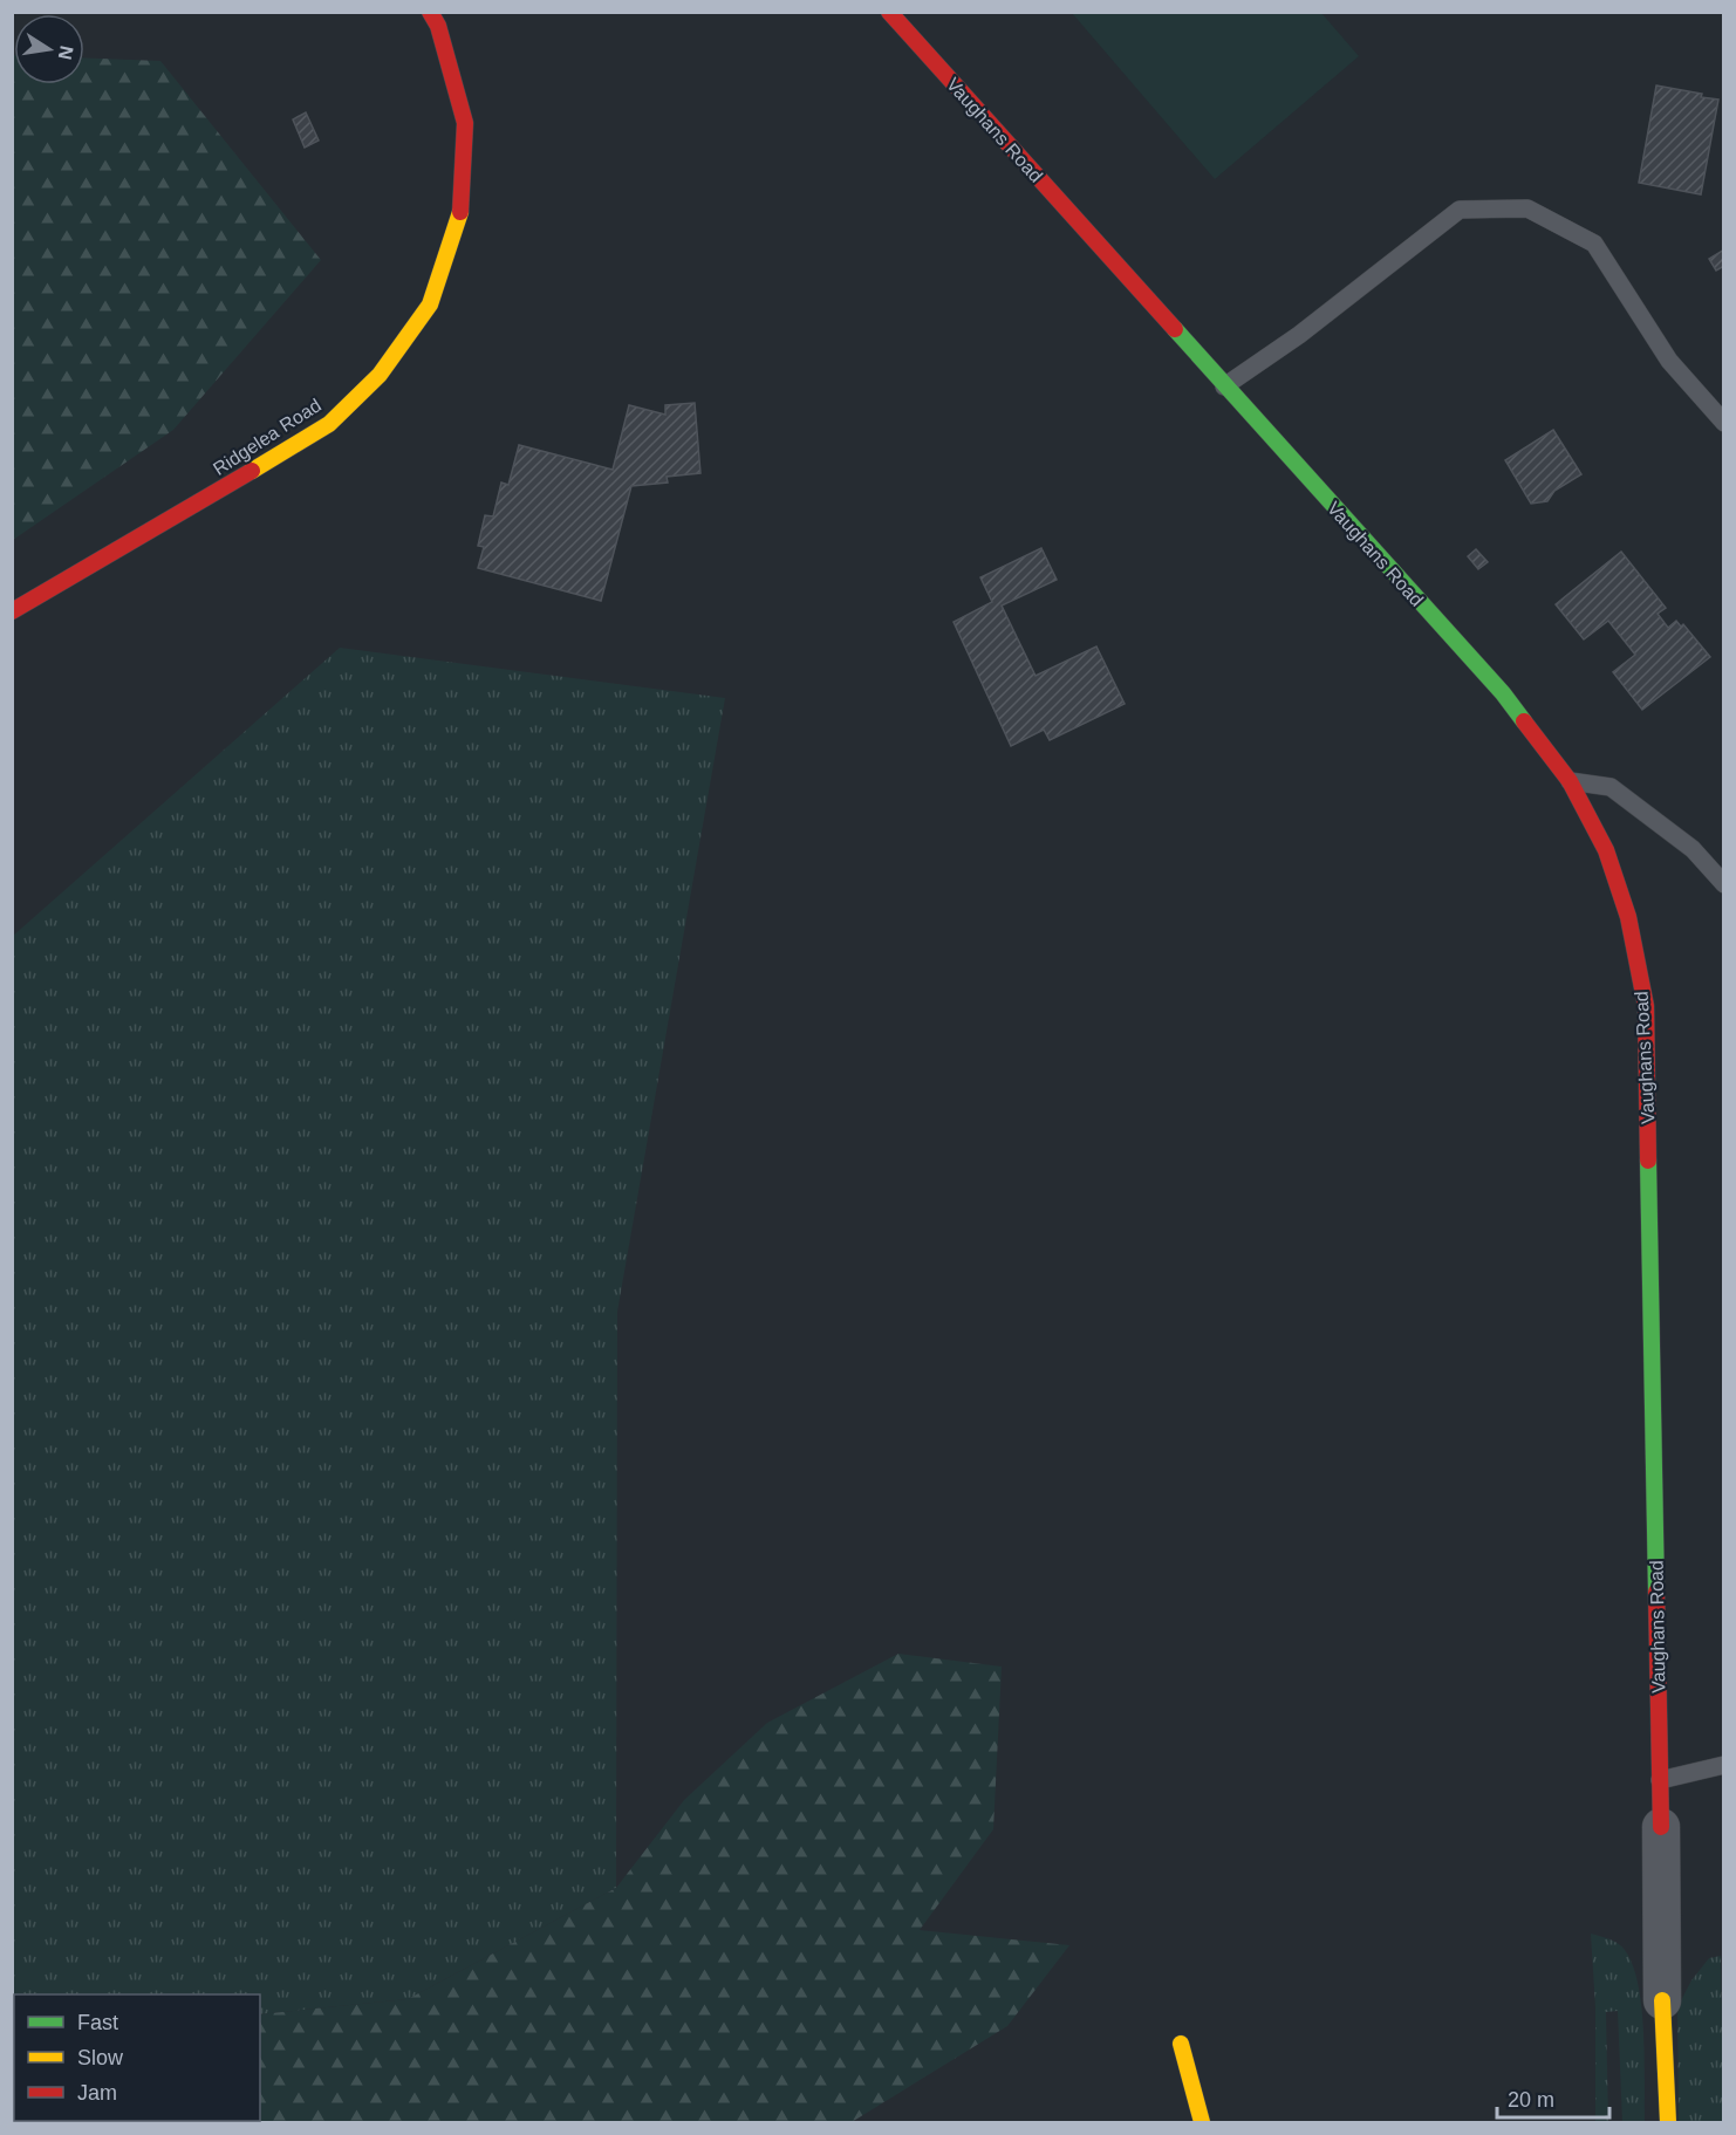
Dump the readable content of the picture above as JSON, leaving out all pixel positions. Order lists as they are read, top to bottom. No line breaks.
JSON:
{"streets":{"street":["Vaughans Road","Ridgelea Road"]},"legend":["Fast","Slow","Jam"],"scale_bar":"20 m","north":"right"}
